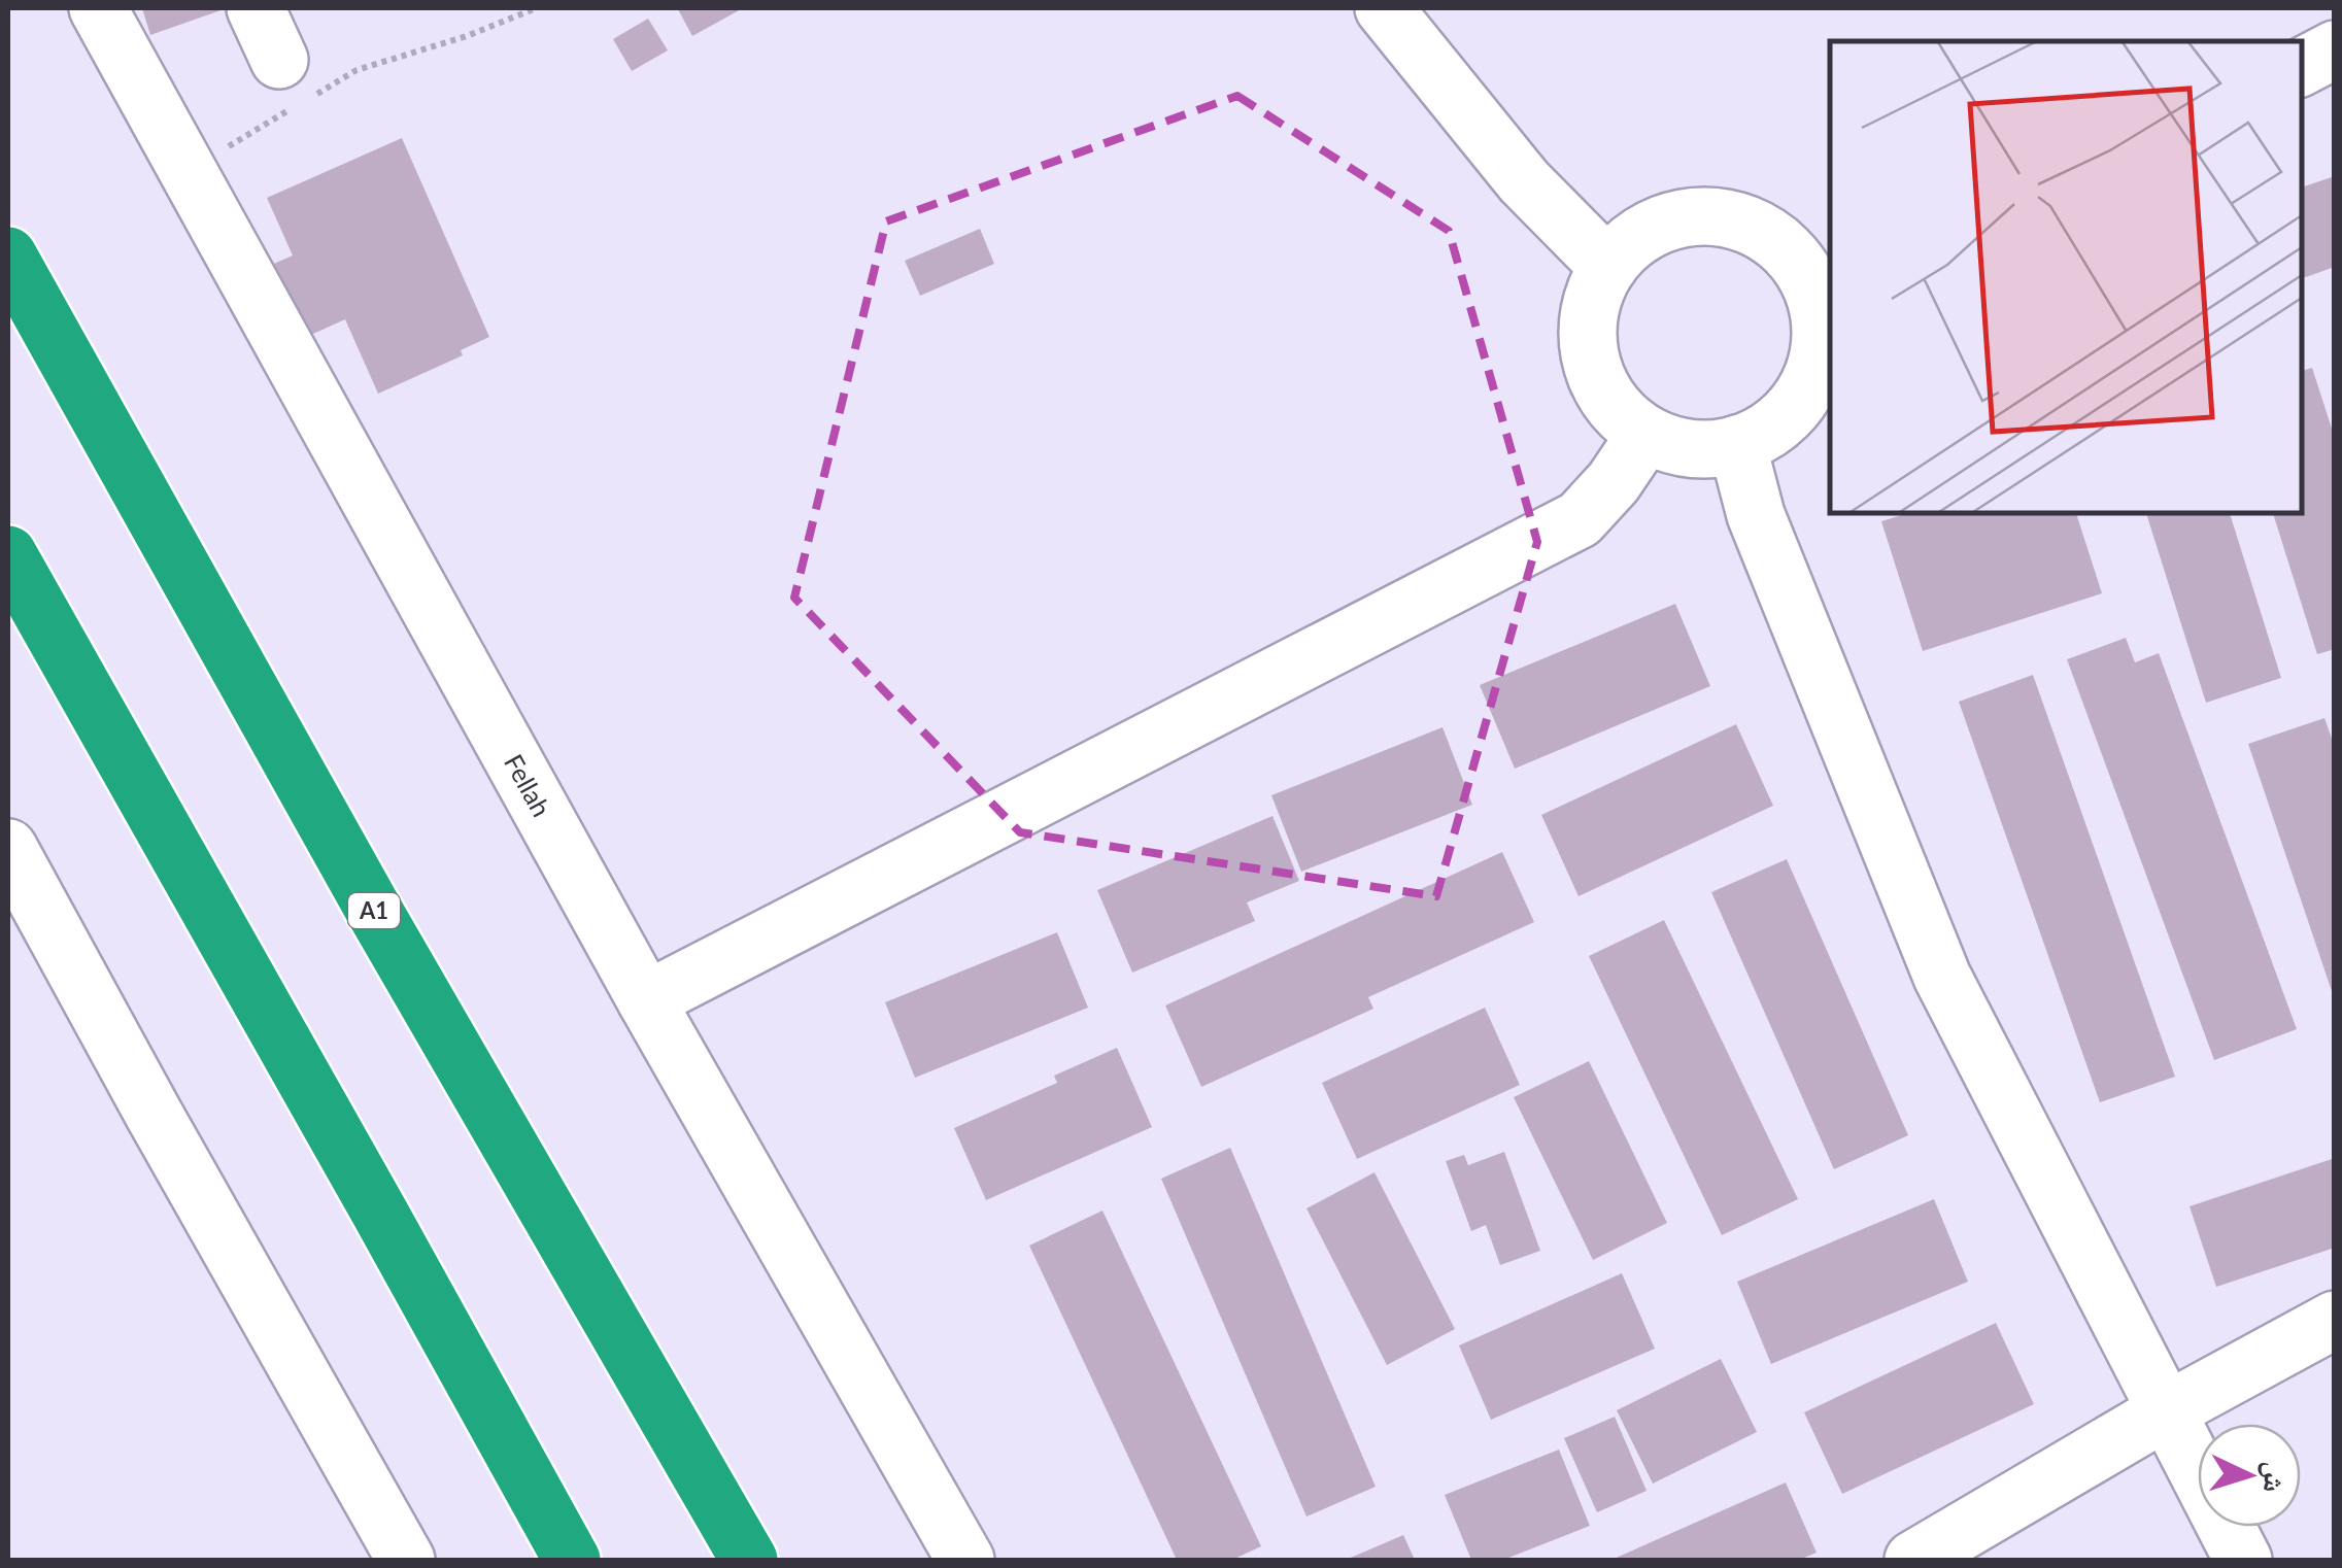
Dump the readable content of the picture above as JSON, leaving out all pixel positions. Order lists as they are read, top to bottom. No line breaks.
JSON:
{"streets":{"highway":["A1"],"street":["Fellah"]},"north":"right"}
